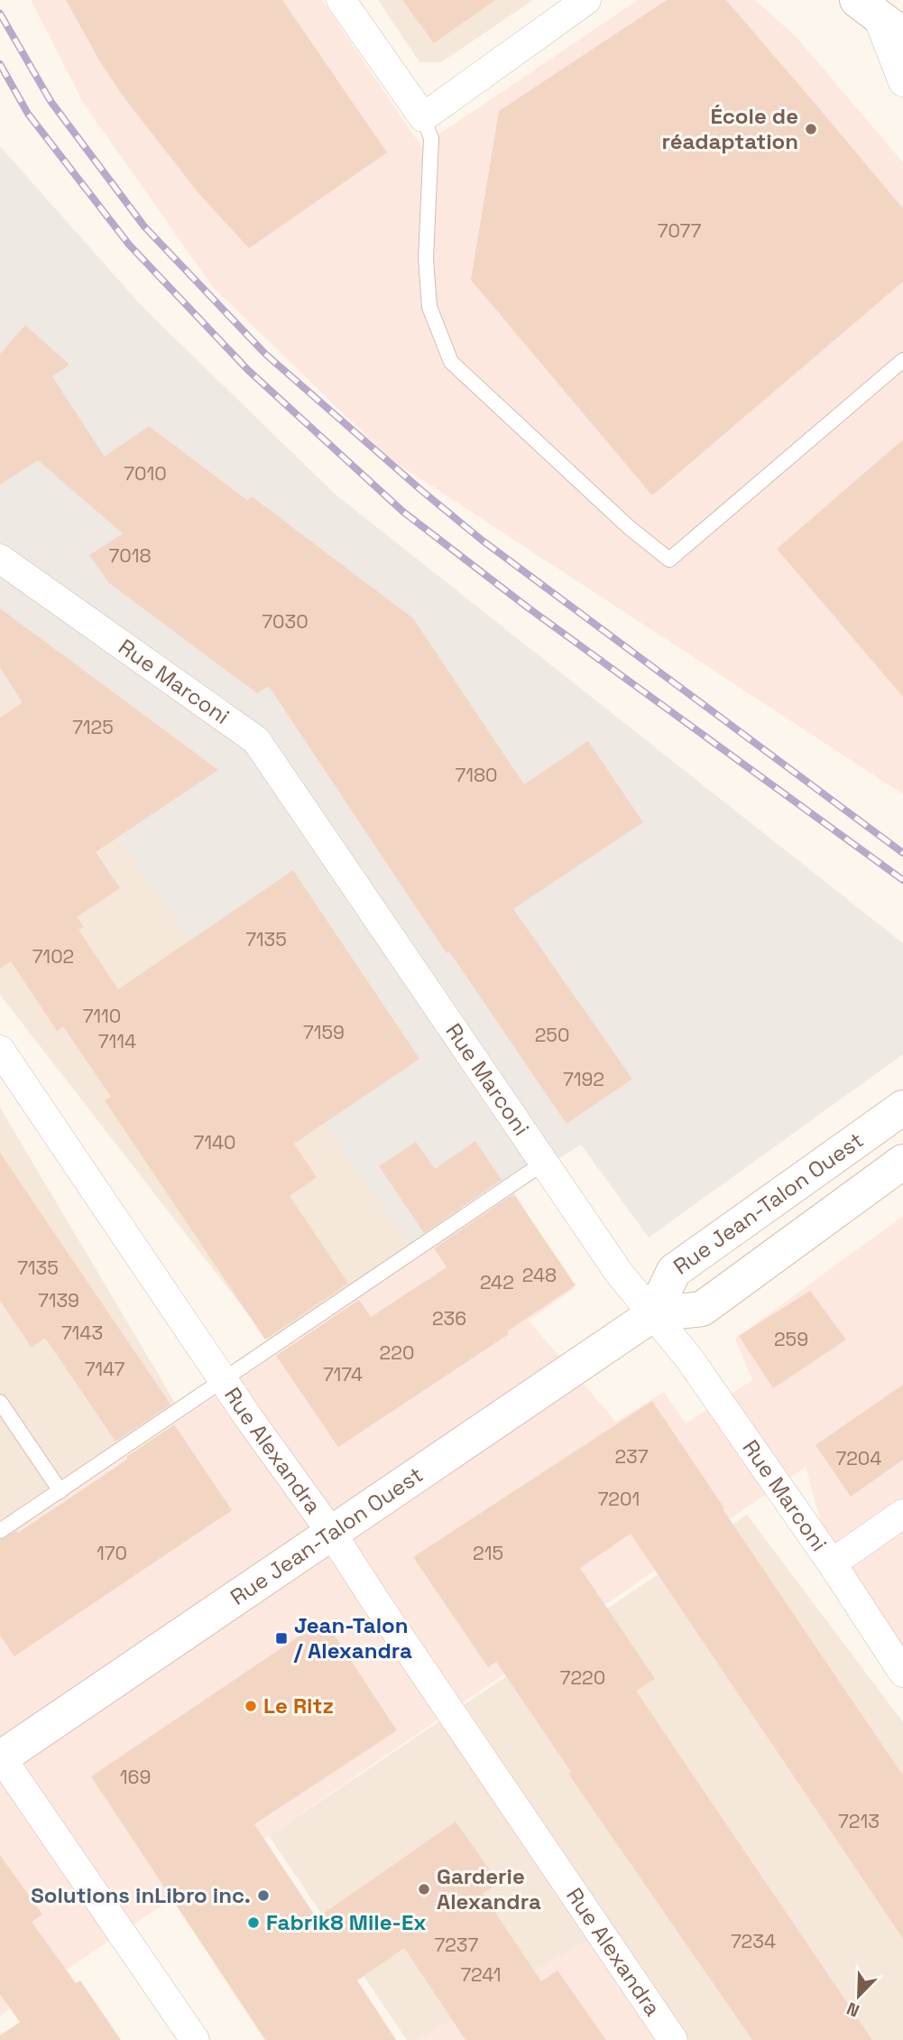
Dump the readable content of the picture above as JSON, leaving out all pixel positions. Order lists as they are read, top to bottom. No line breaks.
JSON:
{"streets":{"main road":["Rue Jean-Talon Ouest"],"street":["Rue Marconi","Rue Alexandra"]},"crossings":[["Rue Marconi","Rue Jean-Talon Ouest"],["Rue Jean-Talon Ouest","Rue Alexandra"]],"places":{"other":["École de réadaptation","Le Ritz","Garderie Alexandra","Solutions inLibro inc.","Fabrik8 Mile-Ex"],"transit":["Jean-Talon / Alexandra"]},"house_numbers":["7077","7010","7018","7030","7125","7180","7135","7102","7110","7159","250","7114","7192","7140","7135","248","242","7139","236","7143","259","220","7147","7174","237","7204","7201","170","215","7220","169","7213","7234","7237","7241"],"north":"bottom left"}
